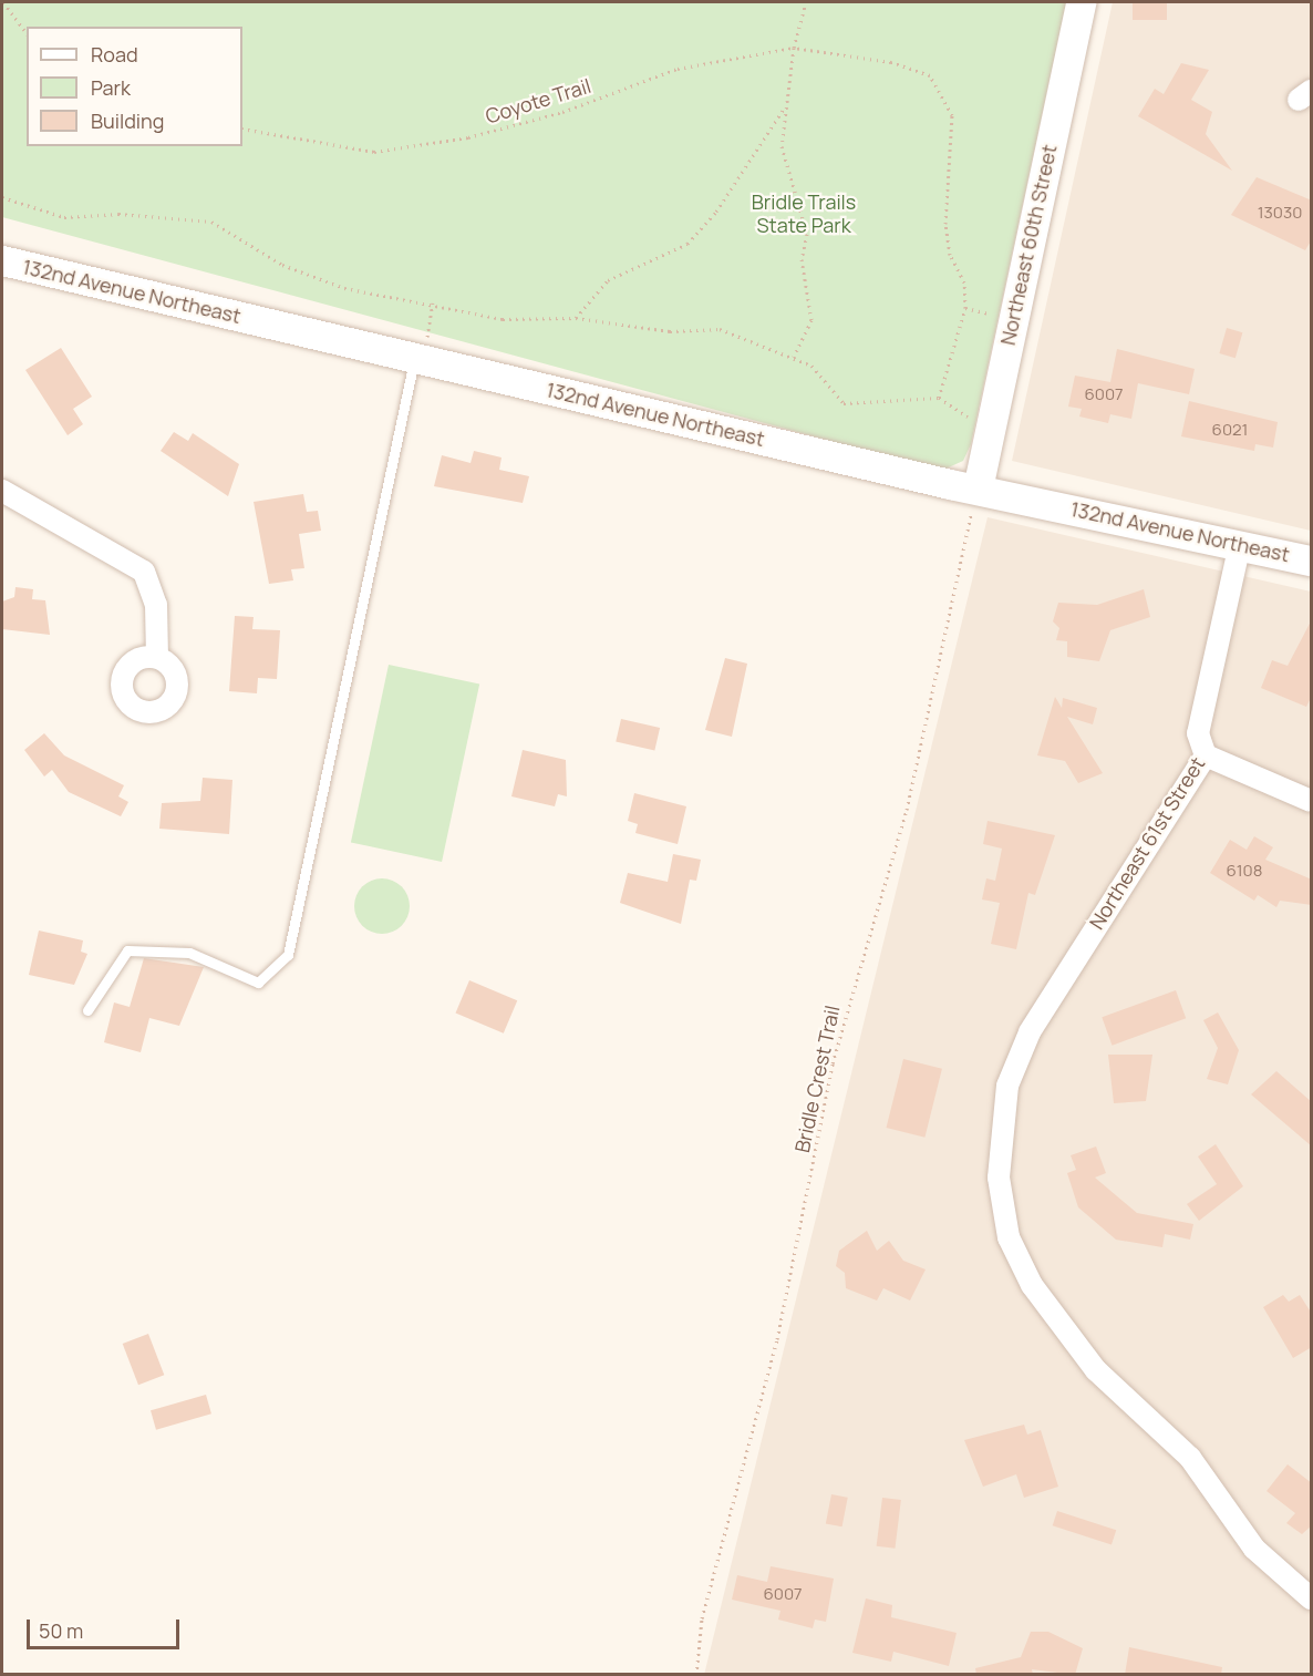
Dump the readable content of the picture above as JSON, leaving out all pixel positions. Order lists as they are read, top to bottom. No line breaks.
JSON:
{"streets":{"street":["Northeast 60th Street","132nd Avenue Northeast","Northeast 61st Street"],"path":["Coyote Trail","Bridle Crest Trail"]},"crossings":[["Northeast 60th Street","132nd Avenue Northeast"],["Northeast 60th Street","Bridle Crest Trail"],["132nd Avenue Northeast","Northeast 61st Street"],["132nd Avenue Northeast","Bridle Crest Trail"]],"parks":["Bridle Trails State Park"],"house_numbers":["13030","6007","6021","6108","6007"],"legend":["Road","Park","Building"],"scale_bar":"50 m"}
